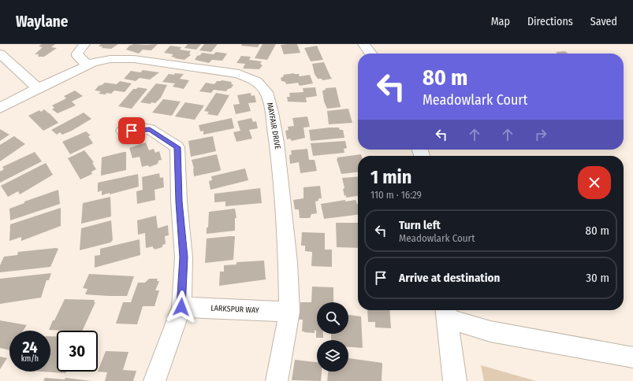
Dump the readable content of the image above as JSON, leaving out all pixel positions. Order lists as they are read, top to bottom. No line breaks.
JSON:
{"streets":{"street":["MAYFAIR DRIVE","LARKSPUR WAY"]},"crossings":[["MAYFAIR DRIVE","LARKSPUR WAY"]],"page":{"header":"Waylane","nav":["Map","Directions","Saved"],"turn":["80 m","Meadowlark Court"],"heading":["1 min","110 m · 16:29"],"list":[{"name":"Turn left","note":"Meadowlark Court","value":"80 m"},{"name":"Arrive at destination","value":"30 m"}],"speed":"24 km/h","limit":"30"}}
